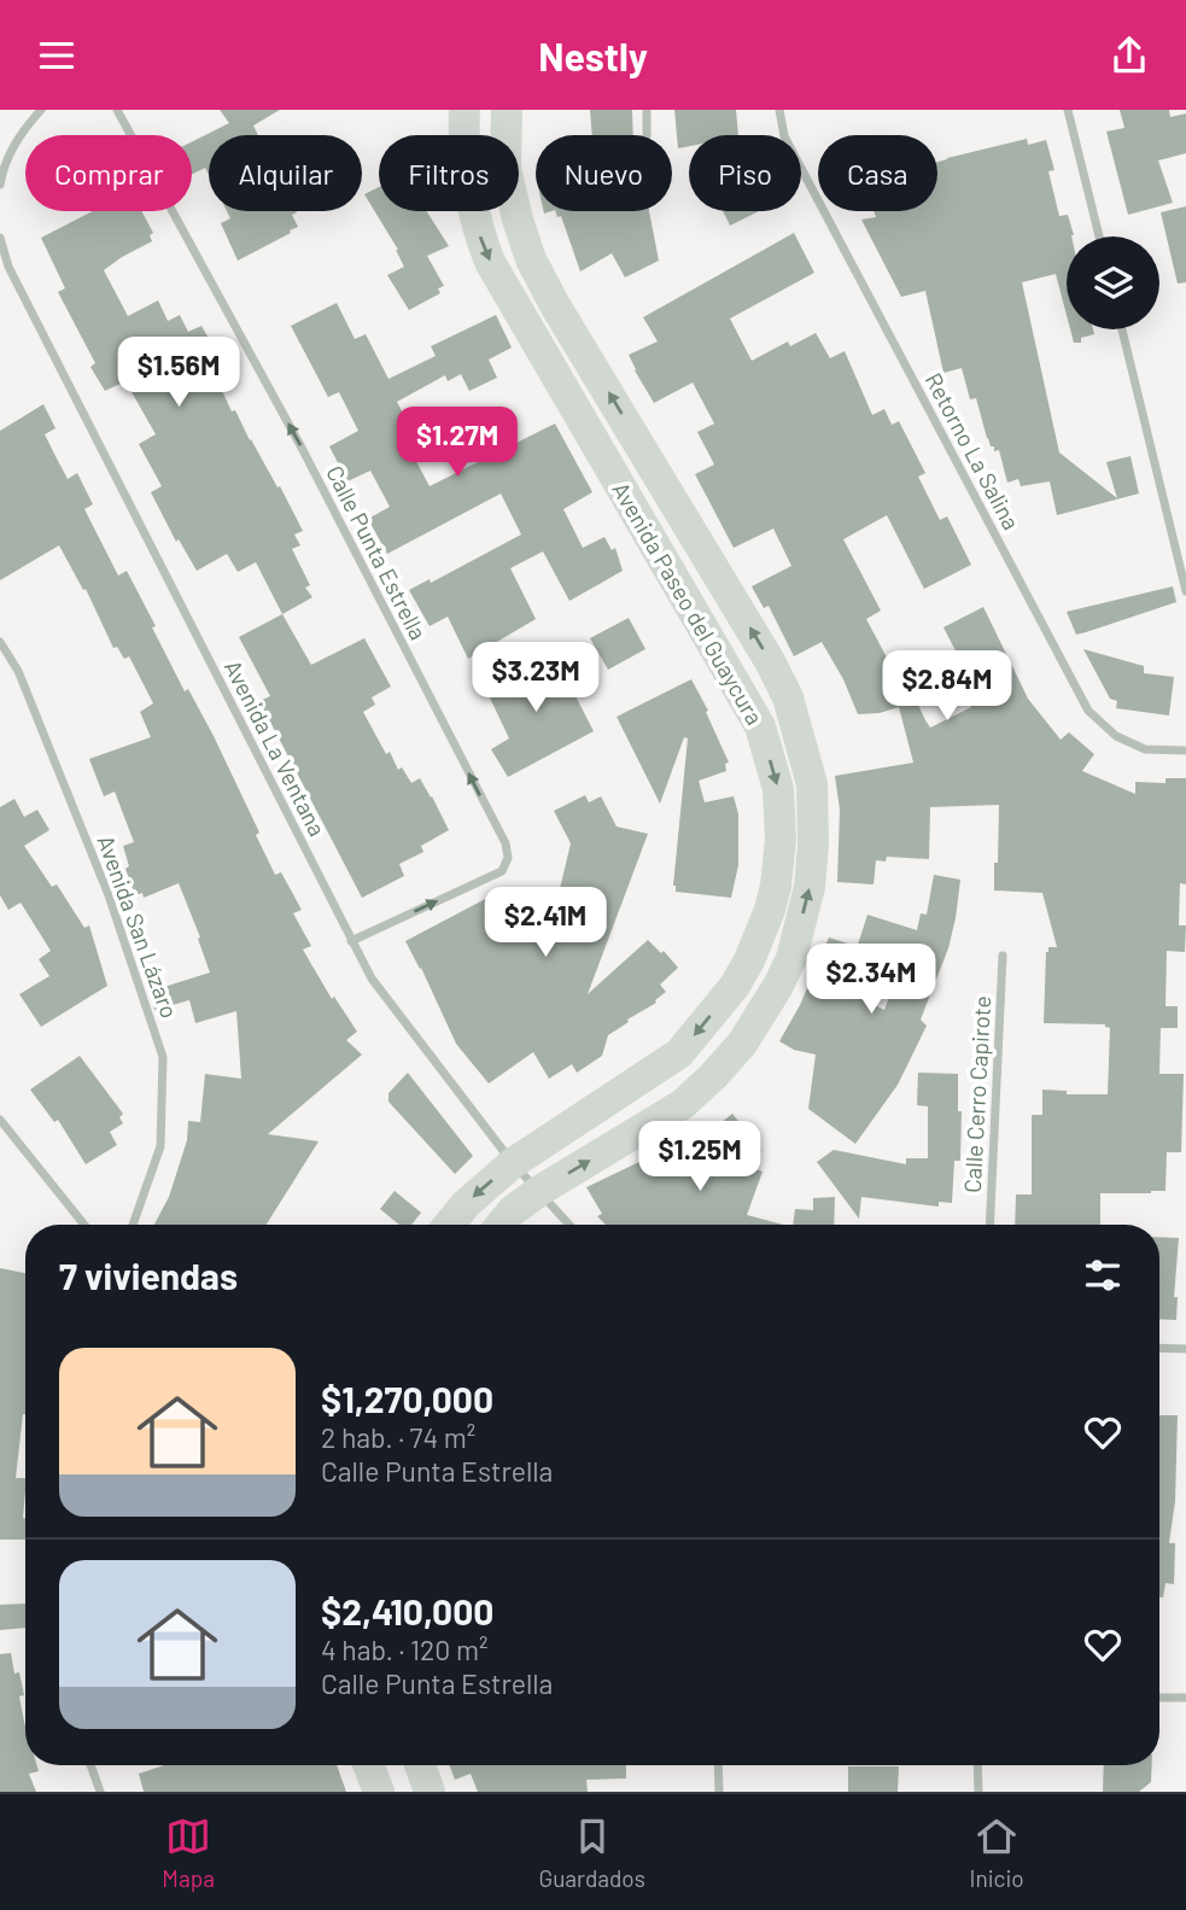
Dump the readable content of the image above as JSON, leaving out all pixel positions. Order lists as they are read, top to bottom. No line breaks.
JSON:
{"streets":{"main road":["Avenida Paseo del Guaycura"],"street":["Retorno La Salina","Calle Punta Estrella","Avenida La Ventana","Avenida San Lázaro","Calle Cerro Capirote"]},"crossings":[["Calle Punta Estrella","Avenida La Ventana"],["Avenida Paseo del Guaycura","Avenida La Ventana"]],"one_way":["Calle Punta Estrella"],"page":{"header":"Nestly","chip":["Comprar","Alquilar","Filtros","Nuevo","Piso","Casa"],"price":["$1.56M","$1.27M","$3.23M","$2.84M","$2.41M","$2.34M","$1.25M"],"heading":"7 viviendas","list":[{"name":"$1,270,000","note":"2 hab. · 74 m² · Calle Punta Estrella"},{"name":"$2,410,000","note":"4 hab. · 120 m² · Calle Punta Estrella"}],"tabs":["Mapa","Guardados","Inicio"]}}
